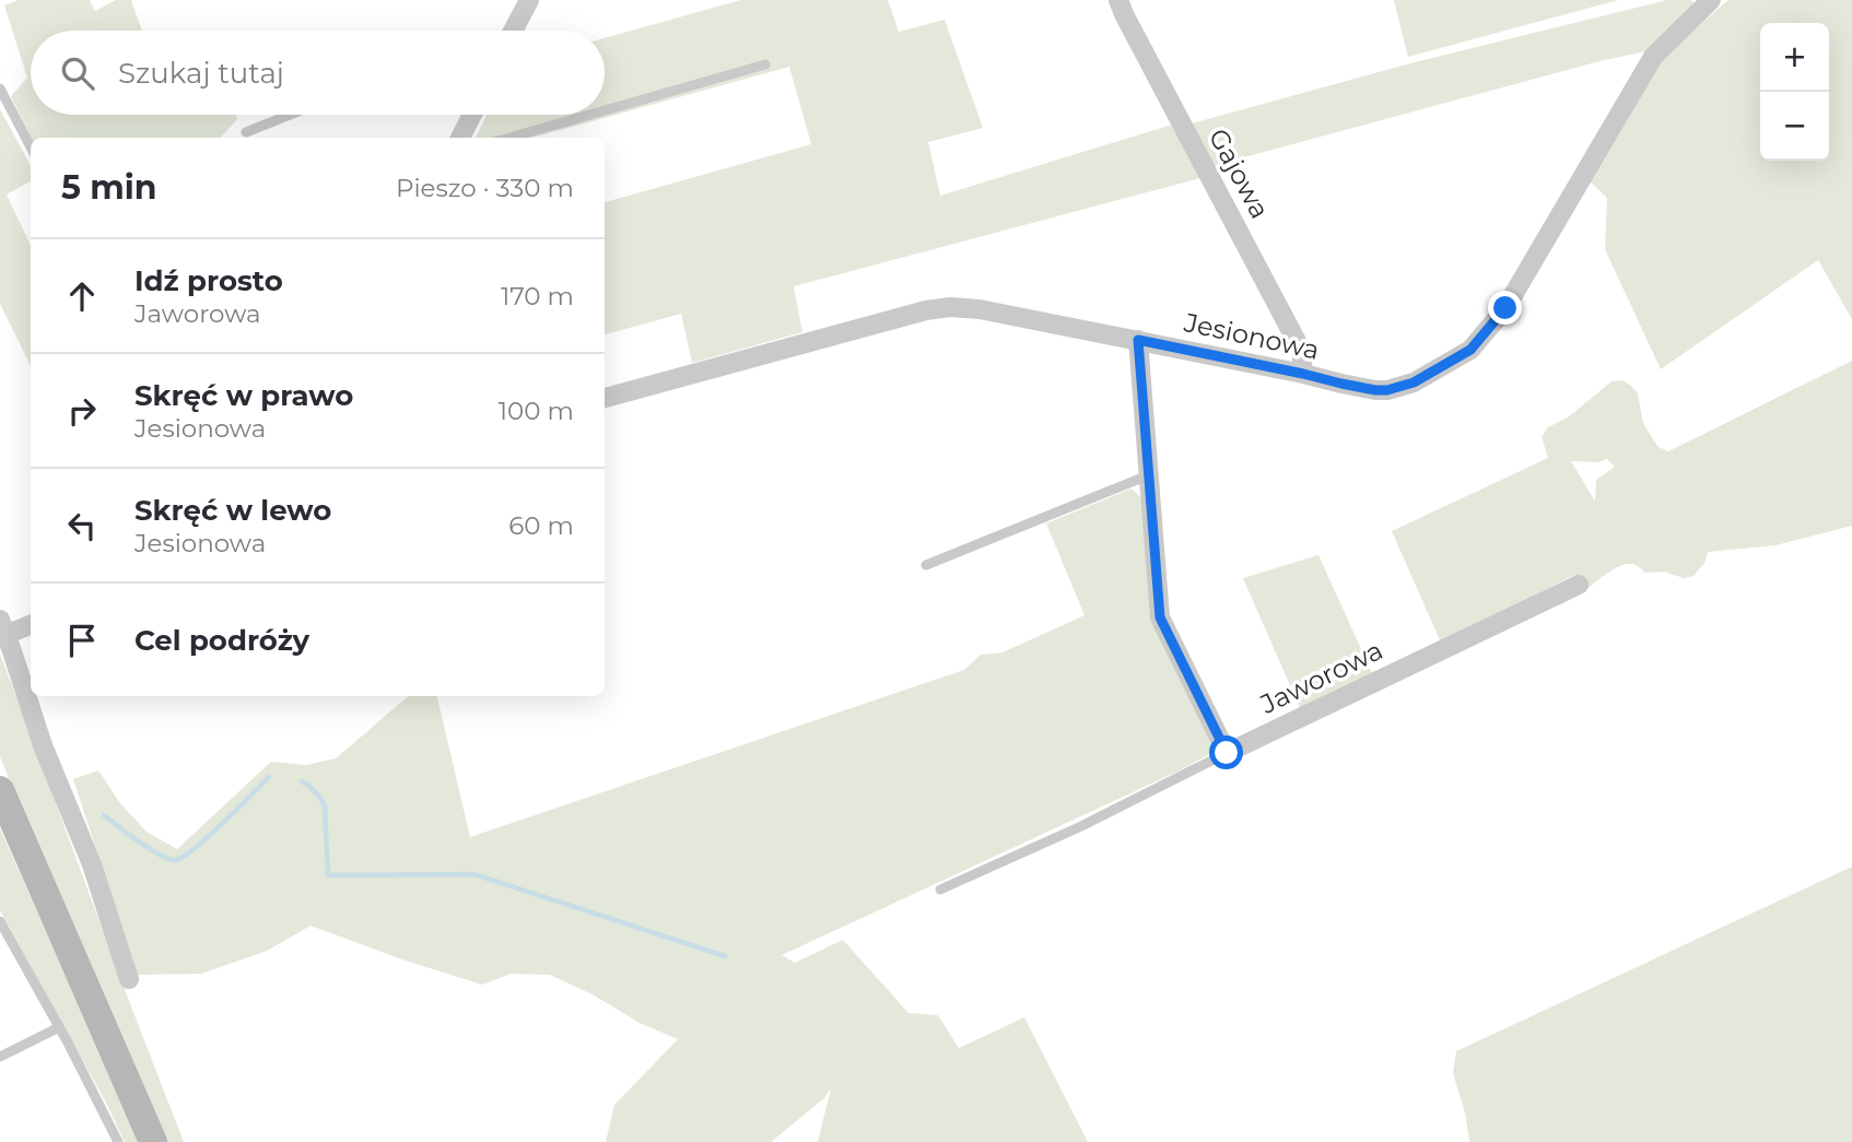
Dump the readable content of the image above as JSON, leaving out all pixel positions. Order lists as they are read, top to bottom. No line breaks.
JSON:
{"streets":{"street":["Gajowa","Jesionowa","Jaworowa"]},"crossings":[["Gajowa","Jesionowa"]],"page":{"map_buttons":["+","−"],"search":"Szukaj tutaj","heading":["5 min","Pieszo · 330 m"],"list":[["Idź prosto","Jaworowa","170 m"],["Skręć w prawo","Jesionowa","100 m"],["Skręć w lewo","Jesionowa","60 m"],"Cel podróży"]}}
